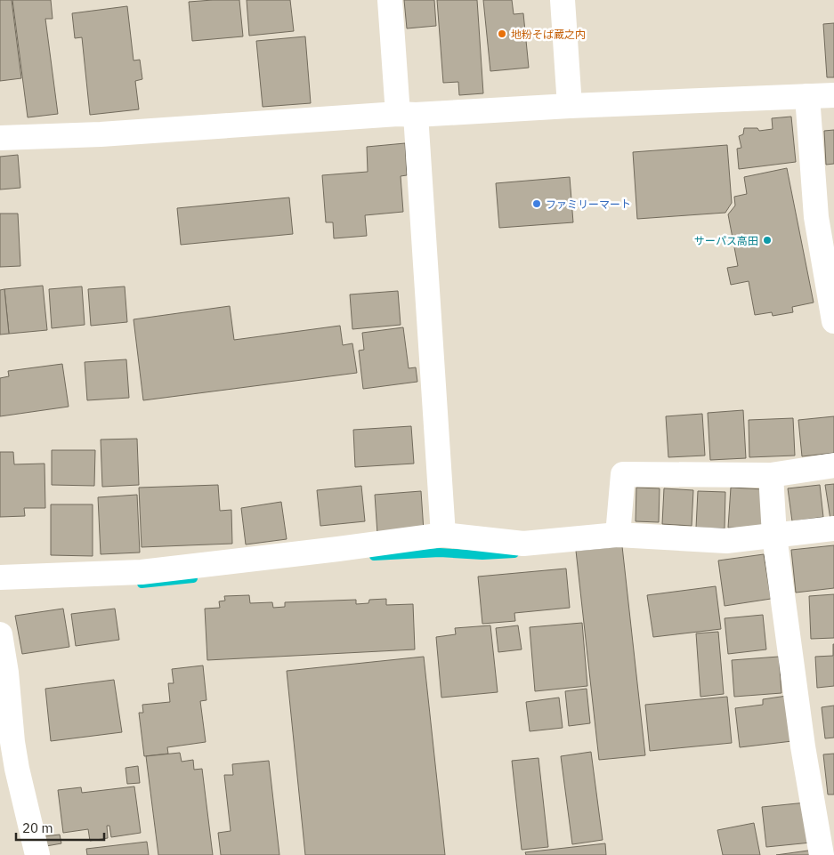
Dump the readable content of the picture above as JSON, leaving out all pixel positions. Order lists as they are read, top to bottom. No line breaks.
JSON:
{"places":["地粉そば蔵之内","ファミリーマート","サーパス高田"],"scale_bar":"20 m"}
